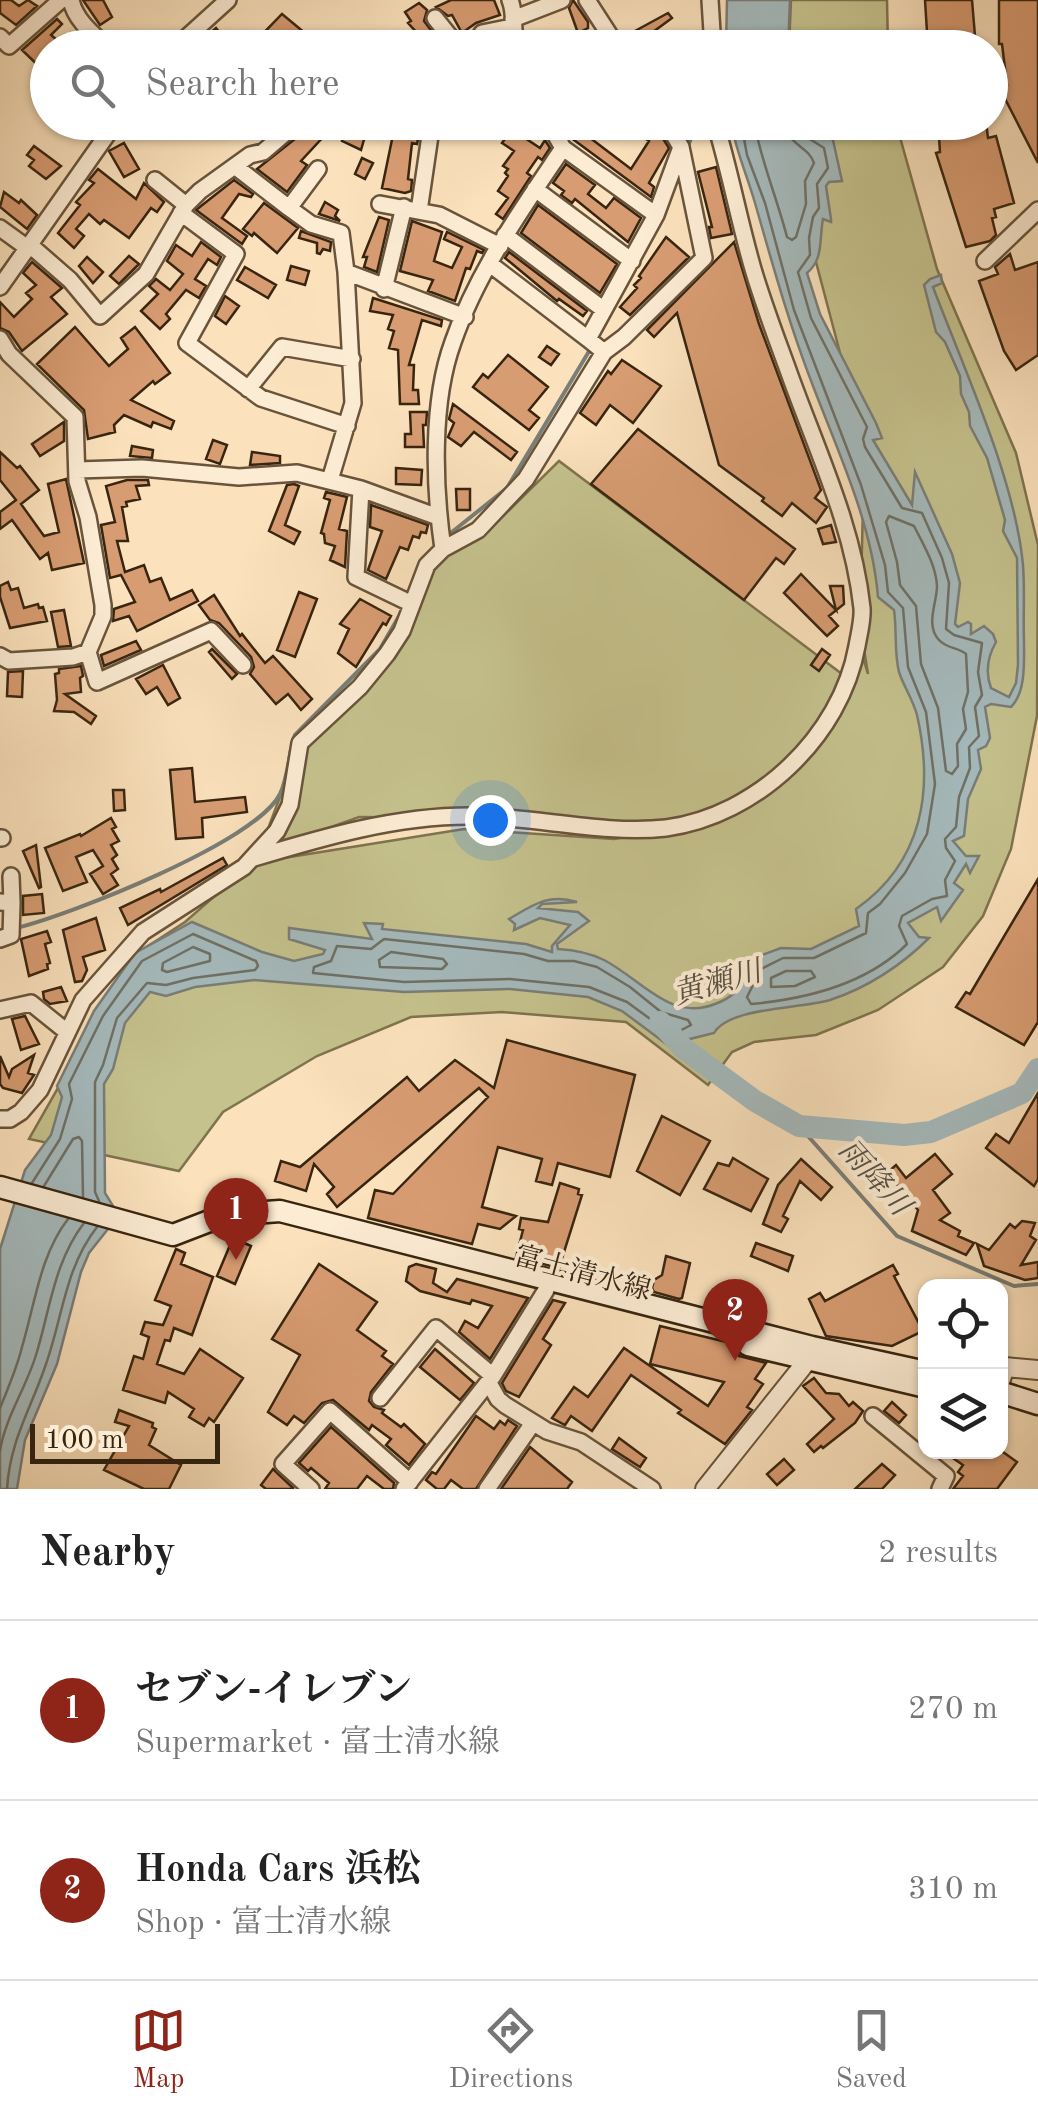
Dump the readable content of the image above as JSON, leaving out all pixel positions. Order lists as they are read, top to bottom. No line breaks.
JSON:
{"streets":{"main road":["富士清水線"]},"water":["黄瀬川","雨降川"],"scale_bar":"100 m","page":{"search":"Search here","pins":["1","2"],"scale":"100 m","heading":["Nearby","2 results"],"list":[{"mark":"1","name":"セブン-イレブン","note":"Supermarket · 富士清水線","value":"270 m"},{"mark":"2","name":"Honda Cars 浜松","note":"Shop · 富士清水線","value":"310 m"}],"nav":["Map","Directions","Saved"]}}
